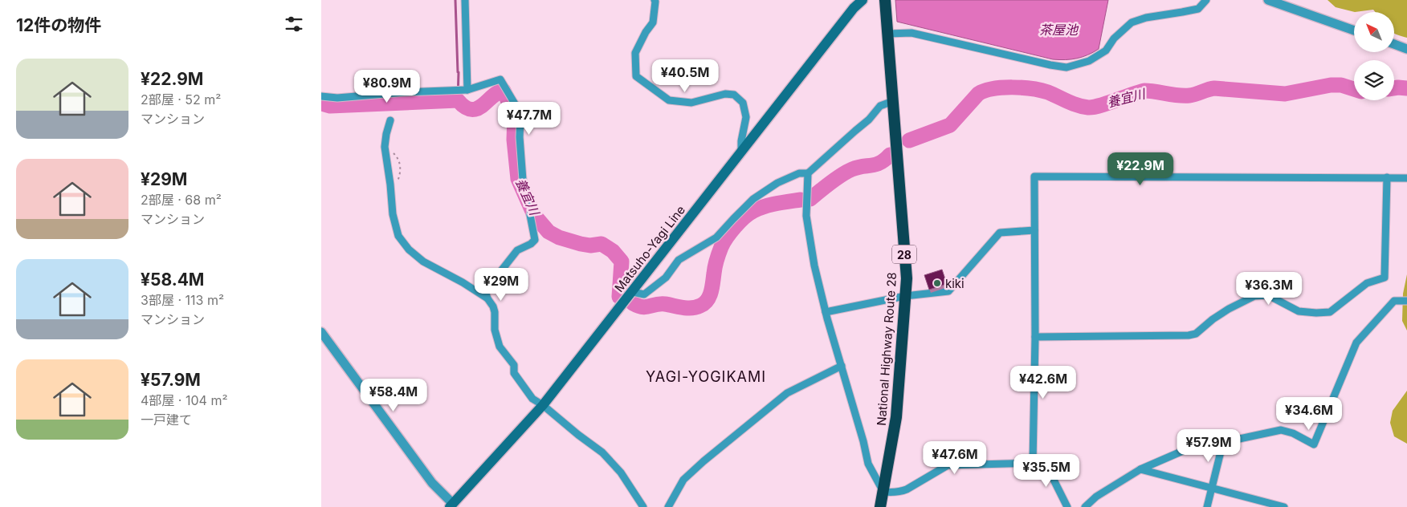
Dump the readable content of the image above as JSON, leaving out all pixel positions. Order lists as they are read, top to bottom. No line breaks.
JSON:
{"streets":{"highway":["28","National Highway Route 28"],"main road":["Matsuho-Yagi Line"]},"districts":["YAGI-YOGIKAMI"],"water":["茶屋池","養宜川"],"places":["kiki"],"north":"top left","page":{"heading":"12件の物件","list":[{"name":"¥22.9M","note":"2部屋 · 52 m² · マンション"},{"name":"¥29M","note":"2部屋 · 68 m² · マンション"},{"name":"¥58.4M","note":"3部屋 · 113 m² · マンション"},{"name":"¥57.9M","note":"4部屋 · 104 m² · 一戸建て"}],"price":["¥40.5M","¥80.9M","¥47.7M","¥22.9M","¥29M","¥36.3M","¥42.6M","¥58.4M","¥34.6M","¥57.9M","¥47.6M","¥35.5M"]}}
